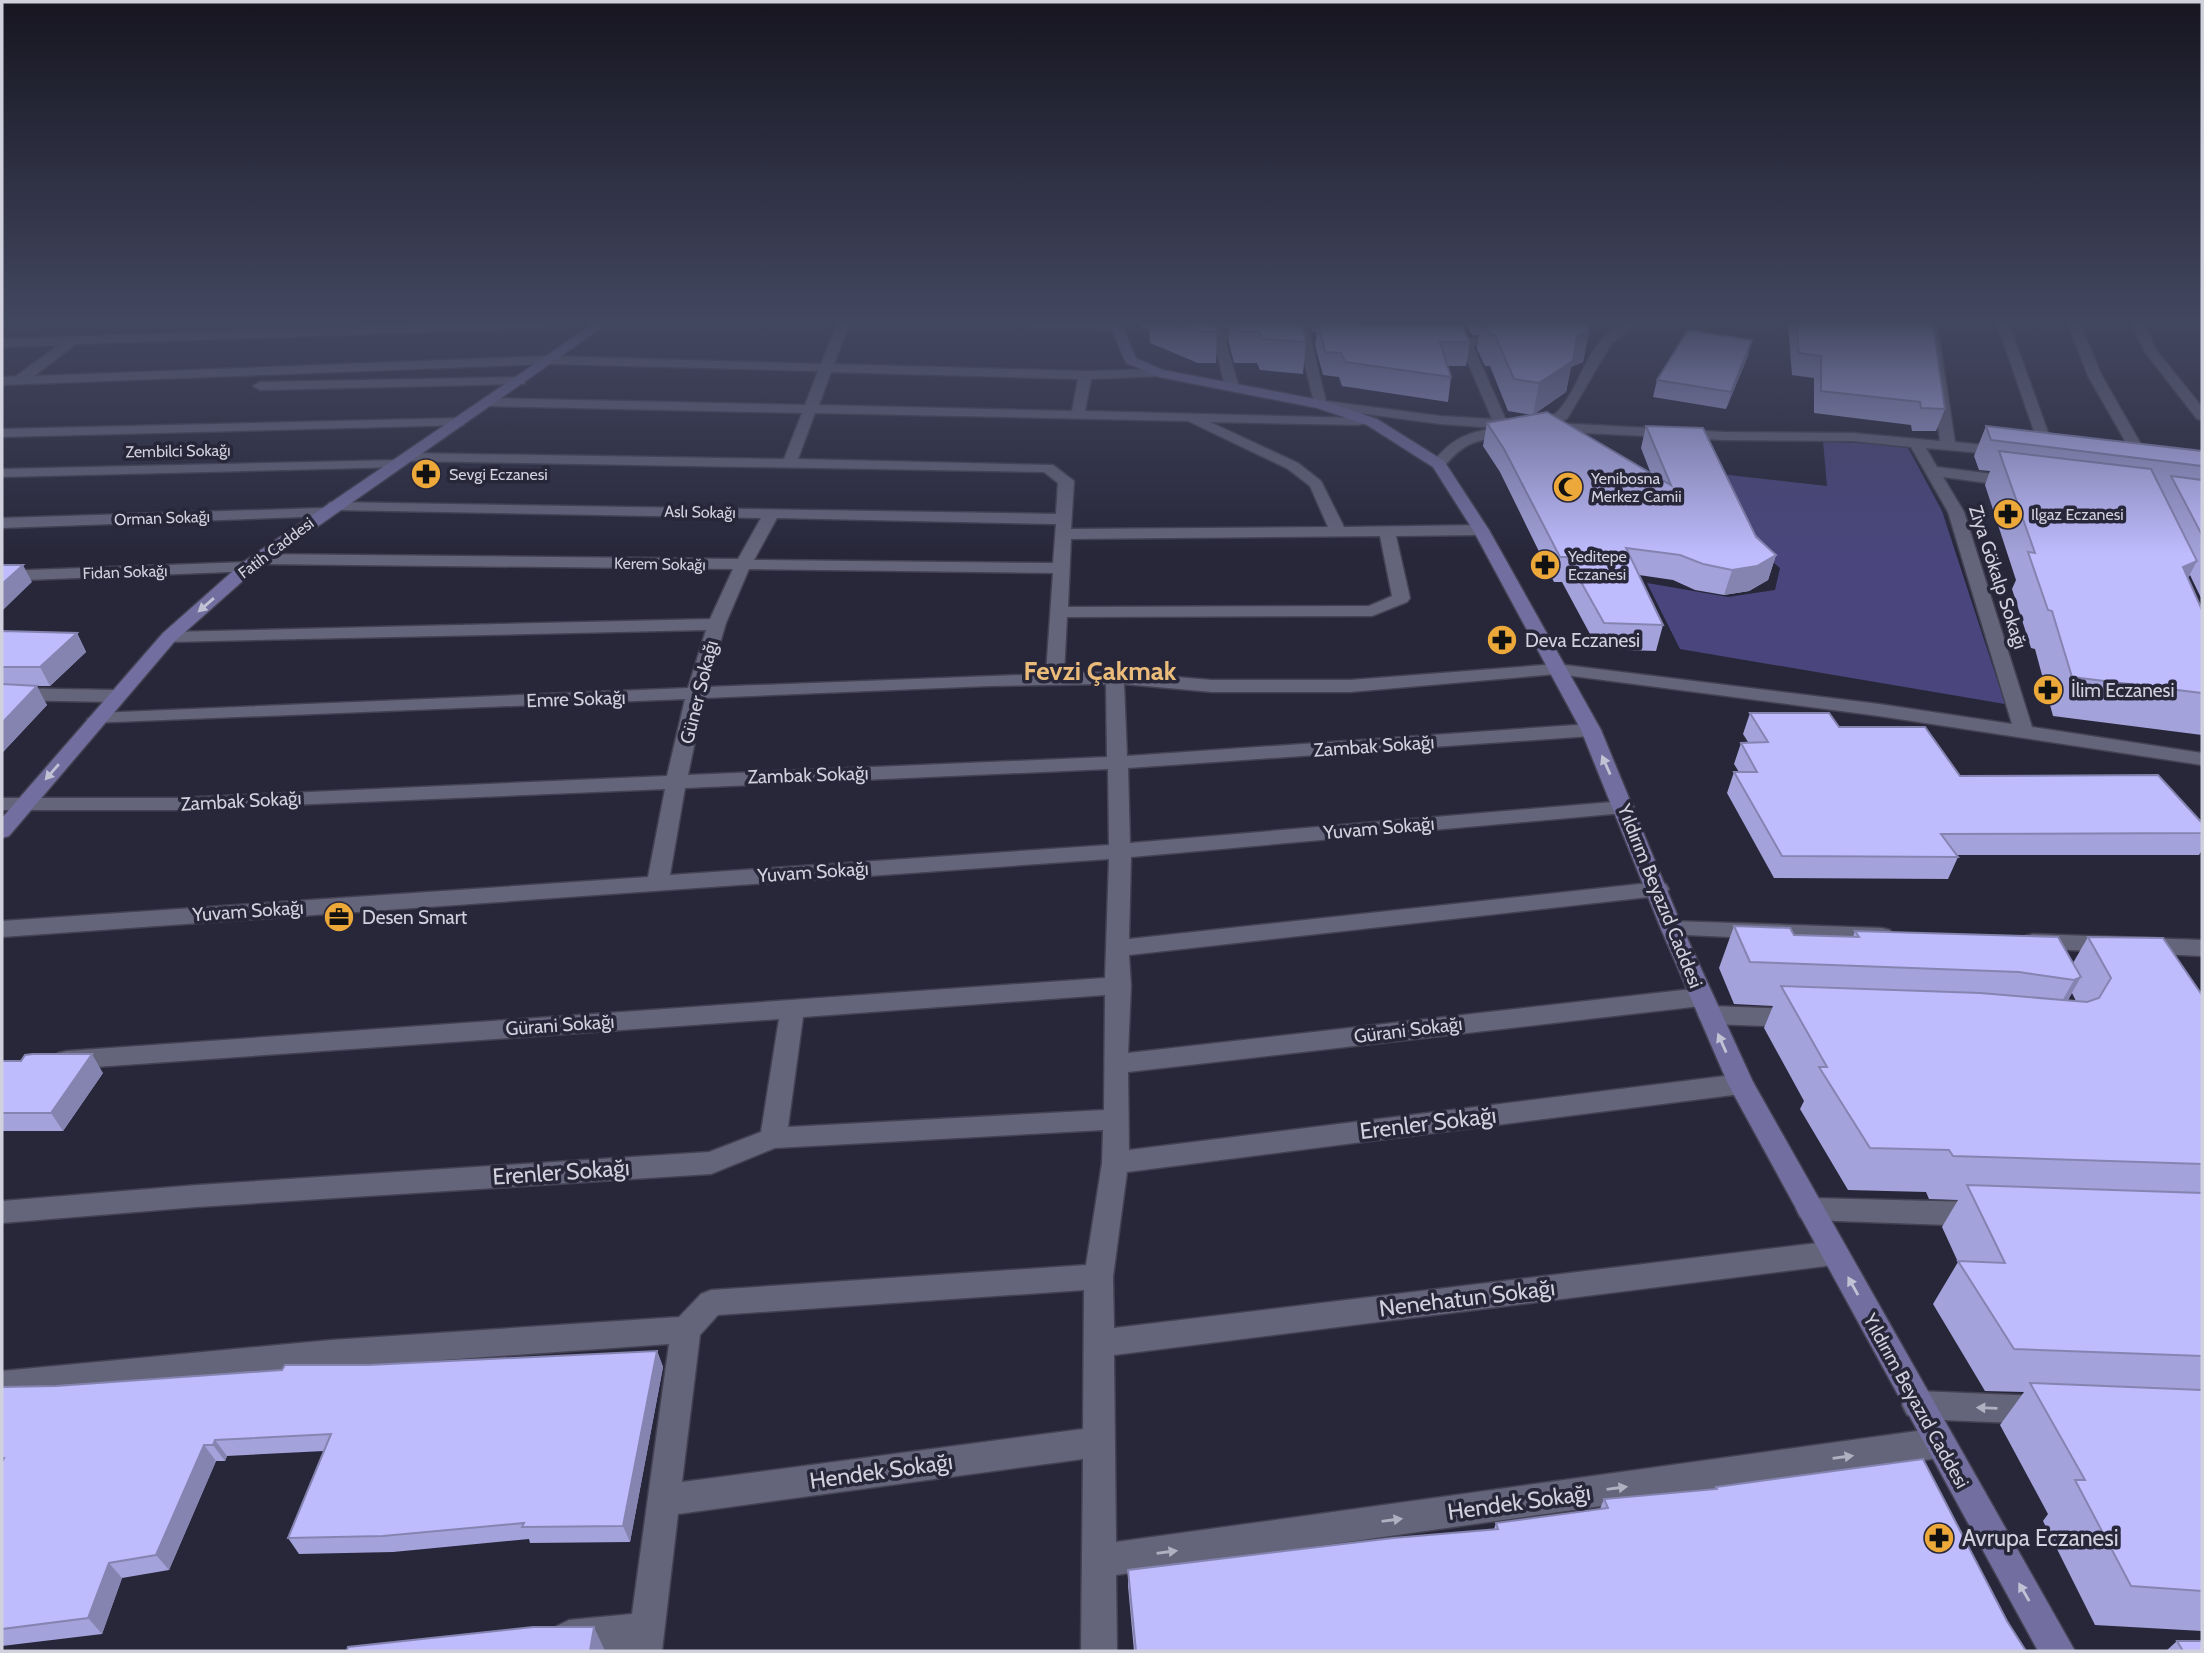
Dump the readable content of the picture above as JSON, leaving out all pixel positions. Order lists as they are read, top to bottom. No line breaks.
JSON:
{"streets":{"main road":["Fatih Caddesi","Yıldırım Beyazıd Caddesi"],"street":["Zembilci Sokağı","Aslı Sokağı","Orman Sokağı","Kerem Sokağı","Fidan Sokağı","Ziya Gökalp Sokağı","Güner Sokağı","Emre Sokağı","Zambak Sokağı","Yuvam Sokağı","Gürani Sokağı","Erenler Sokağı","Nenehatun Sokağı","Hendek Sokağı"]},"crossings":[["Zembilci Sokağı","Aslı Sokağı"],["Zembilci Sokağı","Fatih Caddesi"],["Aslı Sokağı","Orman Sokağı"],["Aslı Sokağı","Fatih Caddesi"],["Aslı Sokağı","Güner Sokağı"],["Aslı Sokağı","Yıldırım Beyazıd Caddesi"],["Orman Sokağı","Fatih Caddesi"],["Fatih Caddesi","Kerem Sokağı"],["Fatih Caddesi","Fidan Sokağı"],["Fatih Caddesi","Emre Sokağı"],["Fatih Caddesi","Zambak Sokağı"],["Kerem Sokağı","Fidan Sokağı"],["Kerem Sokağı","Güner Sokağı"],["Ziya Gökalp Sokağı","Emre Sokağı"],["Güner Sokağı","Emre Sokağı"],["Güner Sokağı","Zambak Sokağı"],["Güner Sokağı","Yuvam Sokağı"],["Emre Sokağı","Yıldırım Beyazıd Caddesi"],["Zambak Sokağı","Yıldırım Beyazıd Caddesi"],["Yuvam Sokağı","Yıldırım Beyazıd Caddesi"],["Yıldırım Beyazıd Caddesi","Gürani Sokağı"],["Yıldırım Beyazıd Caddesi","Erenler Sokağı"],["Yıldırım Beyazıd Caddesi","Nenehatun Sokağı"],["Yıldırım Beyazıd Caddesi","Hendek Sokağı"]],"one_way":["Yıldırım Beyazıd Caddesi","Hendek Sokağı"],"districts":["Fevzi Çakmak"],"places":{"pharmacy":["Sevgi Eczanesi","Ilgaz Eczanesi","Yeditepe Eczanesi","Deva Eczanesi","İlim Eczanesi","Avrupa Eczanesi"],"mosque":["Yenibosna Merkez Camii"],"office":["Desen Smart"]}}
